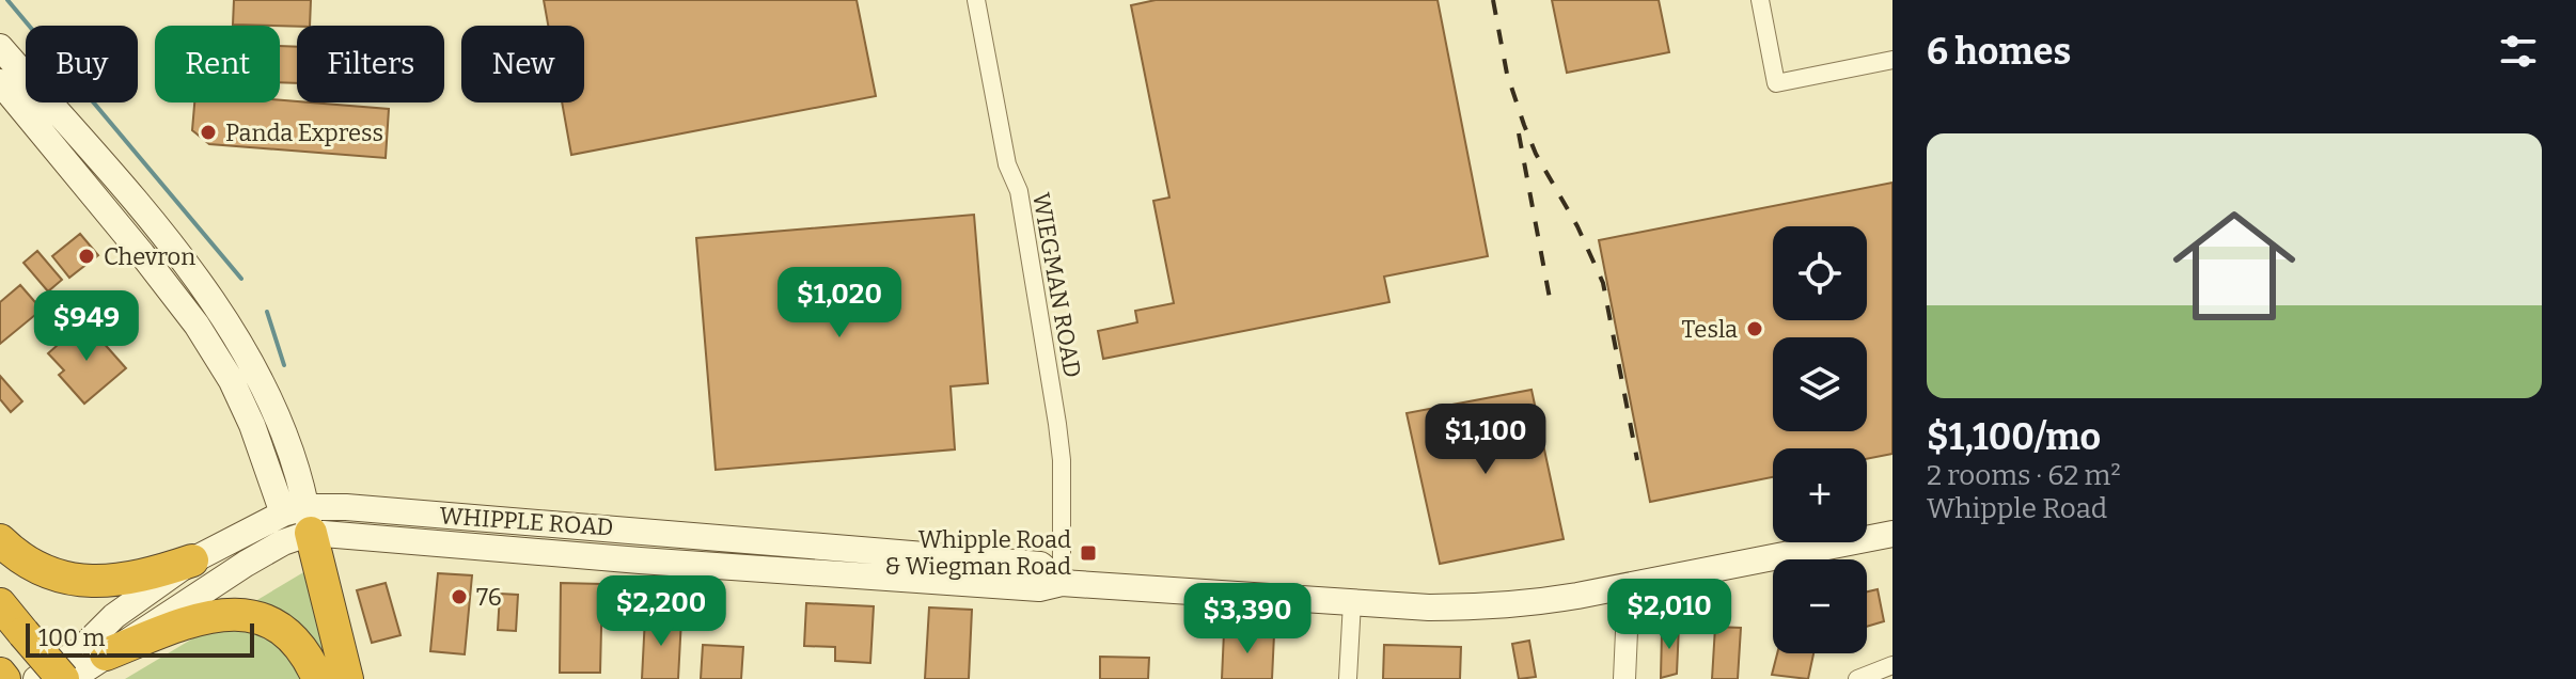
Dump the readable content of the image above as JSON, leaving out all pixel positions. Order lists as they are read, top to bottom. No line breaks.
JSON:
{"streets":{"main road":["WHIPPLE ROAD"],"street":["WIEGMAN ROAD"]},"crossings":[["WIEGMAN ROAD","WHIPPLE ROAD"]],"places":{"other":["Panda Express","Chevron","Tesla","76"],"transit":["Whipple Road & Wiegman Road"]},"scale_bar":"100 m","page":{"heading":"6 homes","chip":["Buy","Rent","Filters","New"],"list":[{"name":"$1,100/mo","note":"2 rooms · 62 m² · Whipple Road"}],"map_buttons":["+","−"],"price":["$1,020","$949","$1,100","$2,200","$2,010","$3,390"],"scale":"100 m"}}
